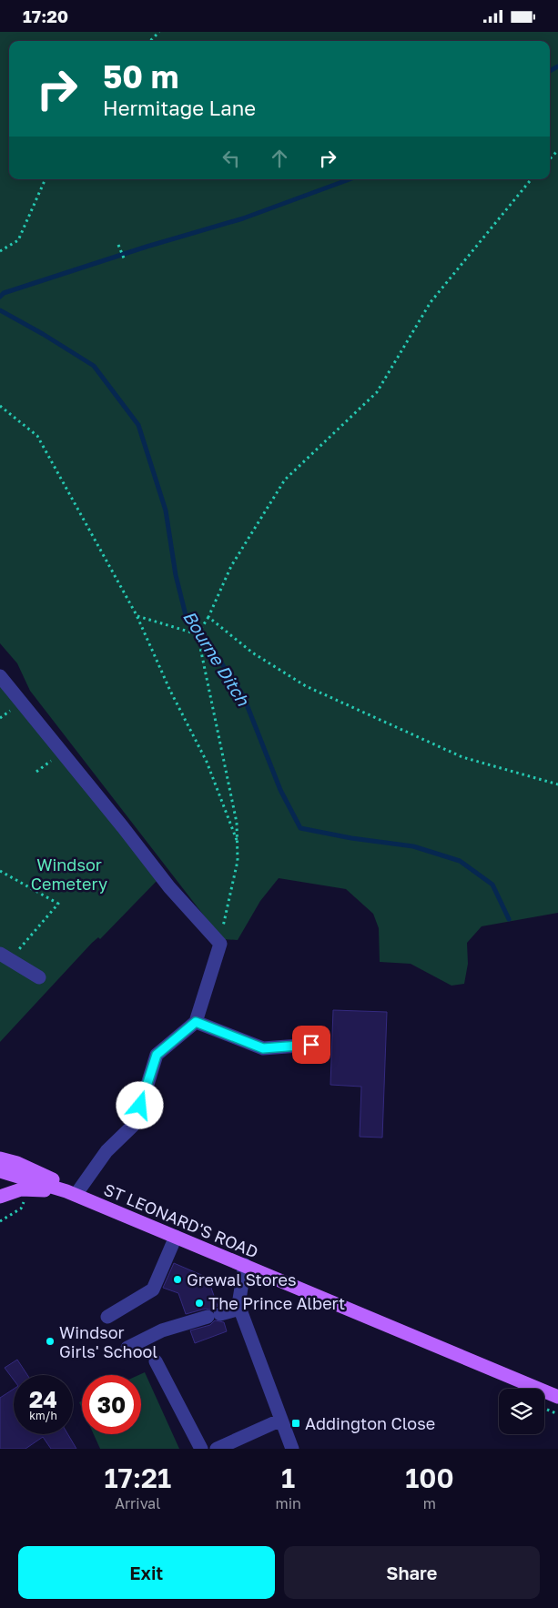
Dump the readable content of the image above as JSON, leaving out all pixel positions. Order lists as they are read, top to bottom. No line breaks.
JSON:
{"streets":{"main road":["ST LEONARD'S ROAD"]},"water":["Bourne Ditch"],"parks":["Windsor Cemetery"],"places":{"other":["Grewal Stores","The Prince Albert","Windsor Girls' School"],"transit":["Addington Close"]},"page":{"status":"17:20","turn":["50 m","Hermitage Lane"],"speed":"24 km/h","limit":"30","eta":["17:21","Arrival","1","min","100","m"],"buttons":["Exit","Share"]}}
